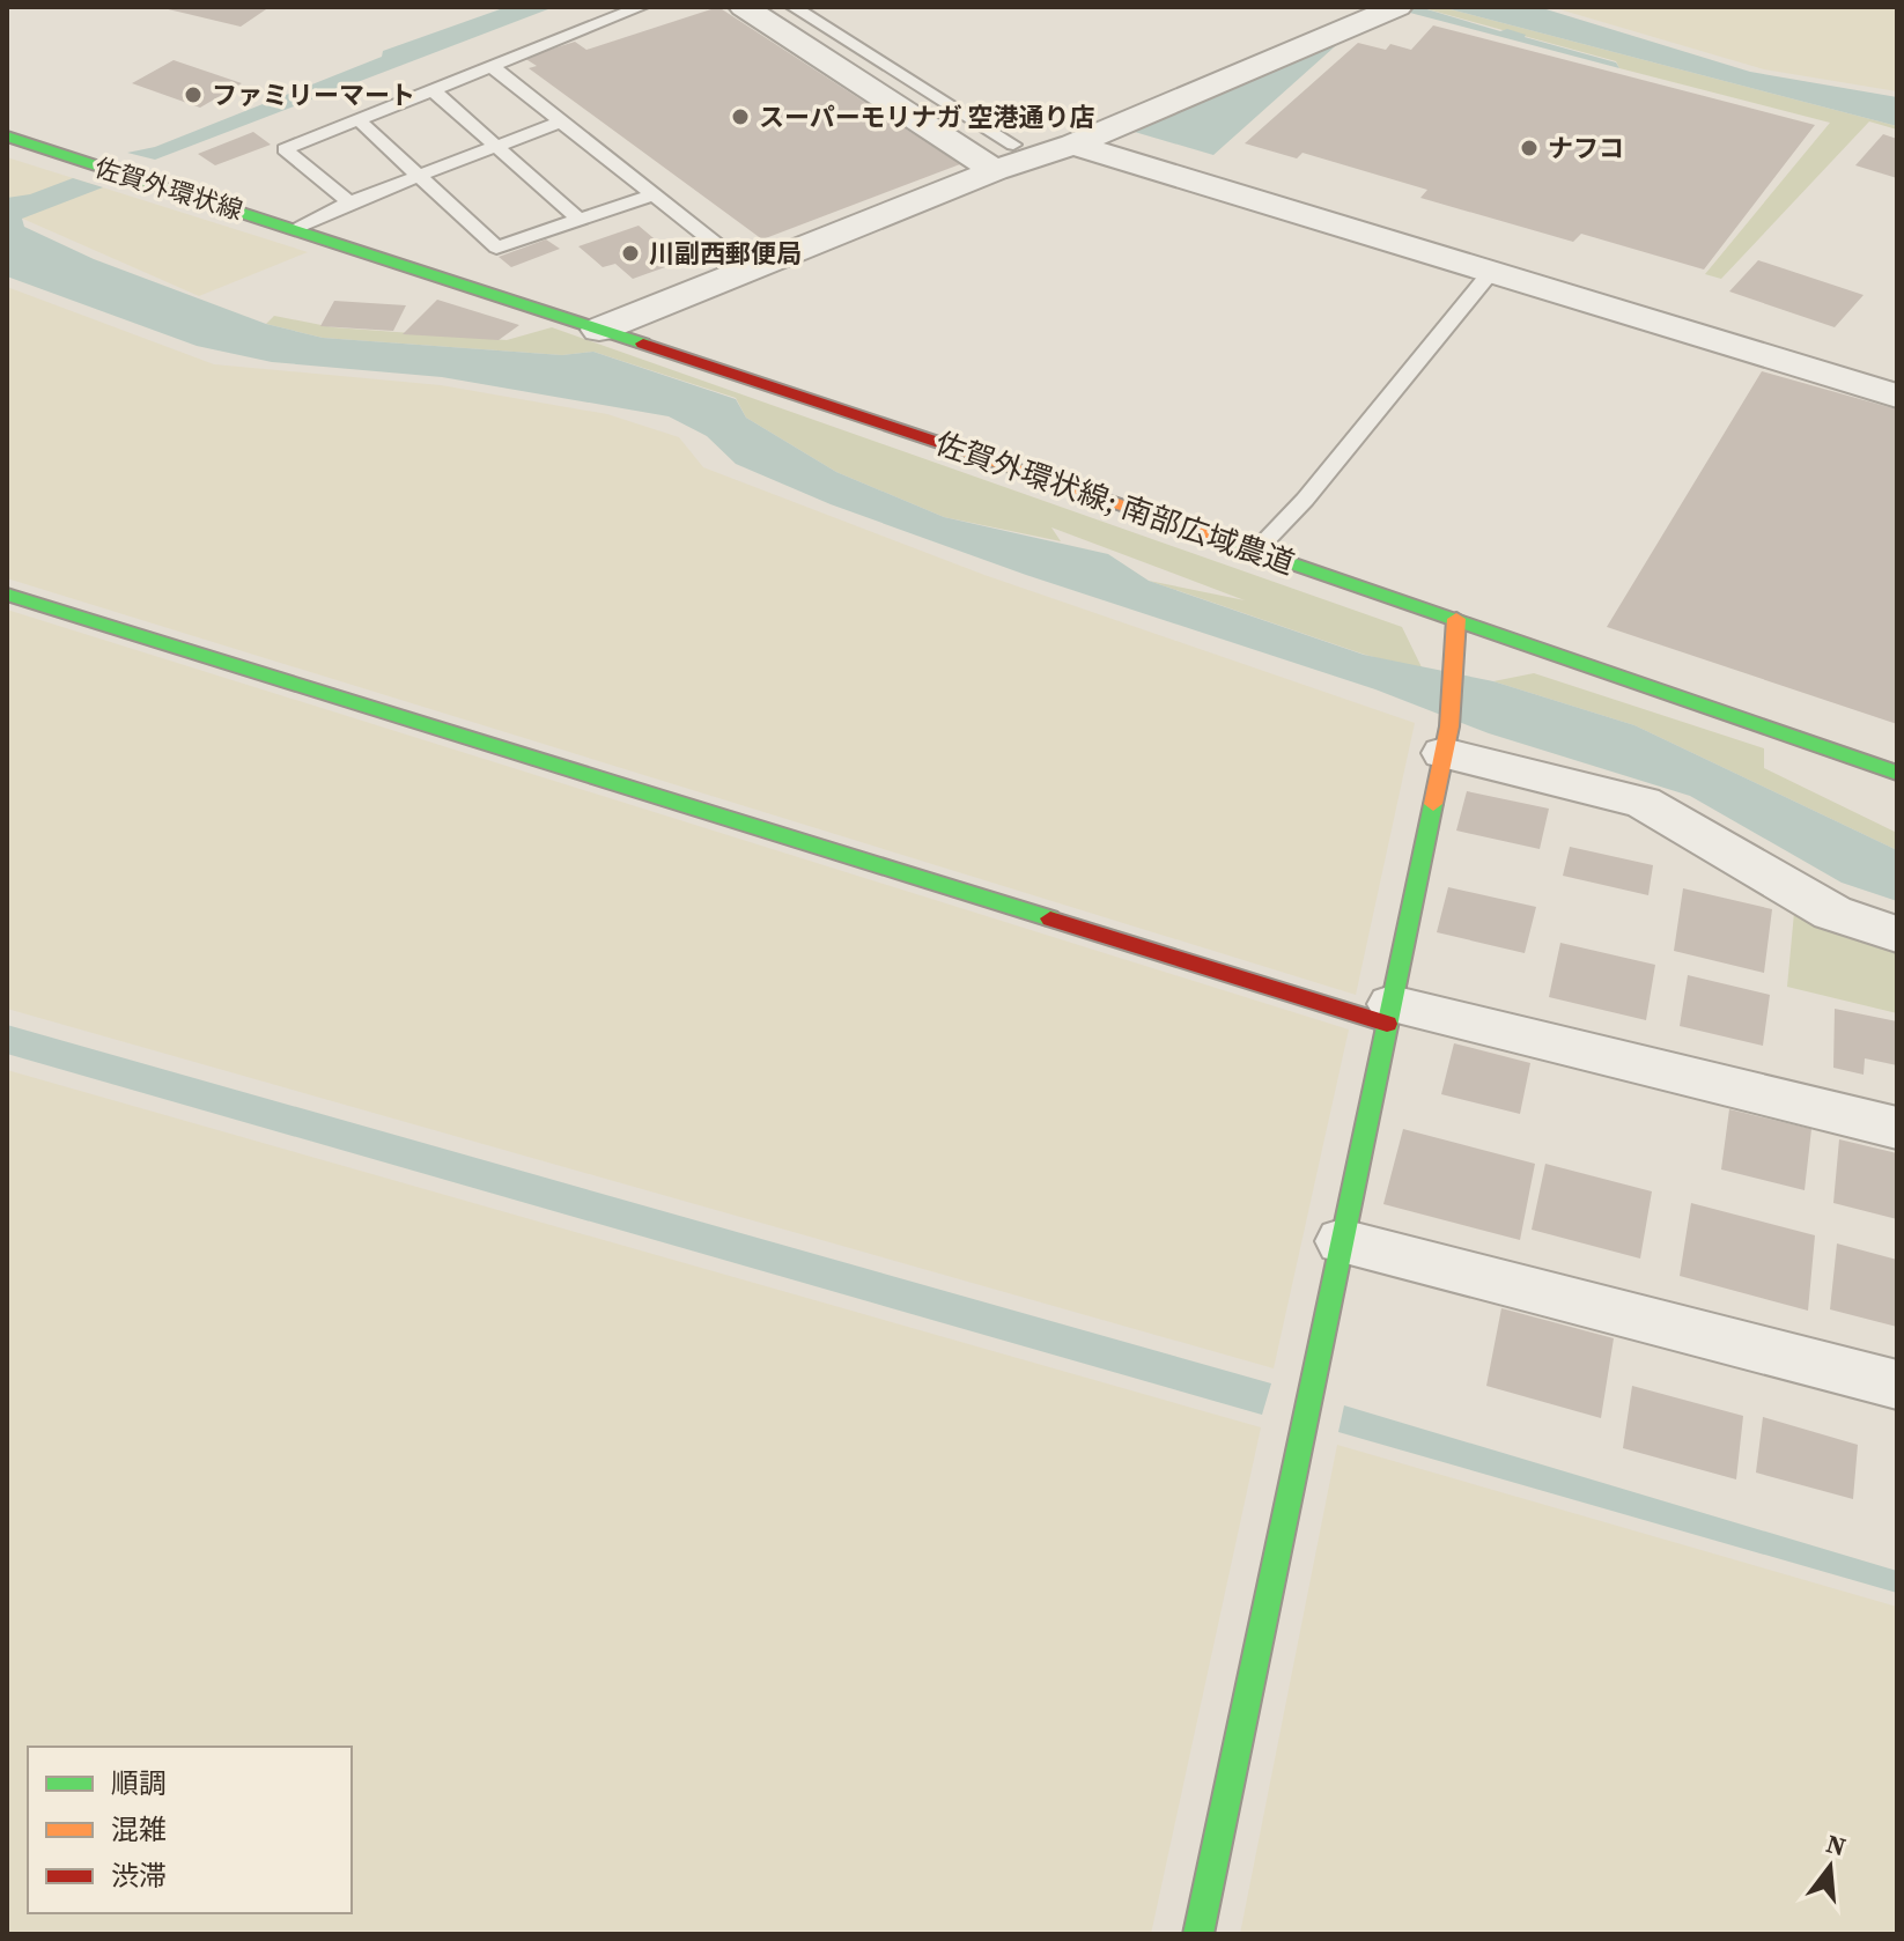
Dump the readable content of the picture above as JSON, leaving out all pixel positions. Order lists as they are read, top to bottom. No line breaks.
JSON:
{"streets":{"street":["佐賀外環状線","佐賀外環状線; 南部広域農道"]},"crossings":[["佐賀外環状線","佐賀外環状線; 南部広域農道"]],"places":["ファミリーマート","スーパーモリナガ 空港通り店","ナフコ","川副西郵便局"],"legend":["順調","混雑","渋滞"],"north":"top"}
